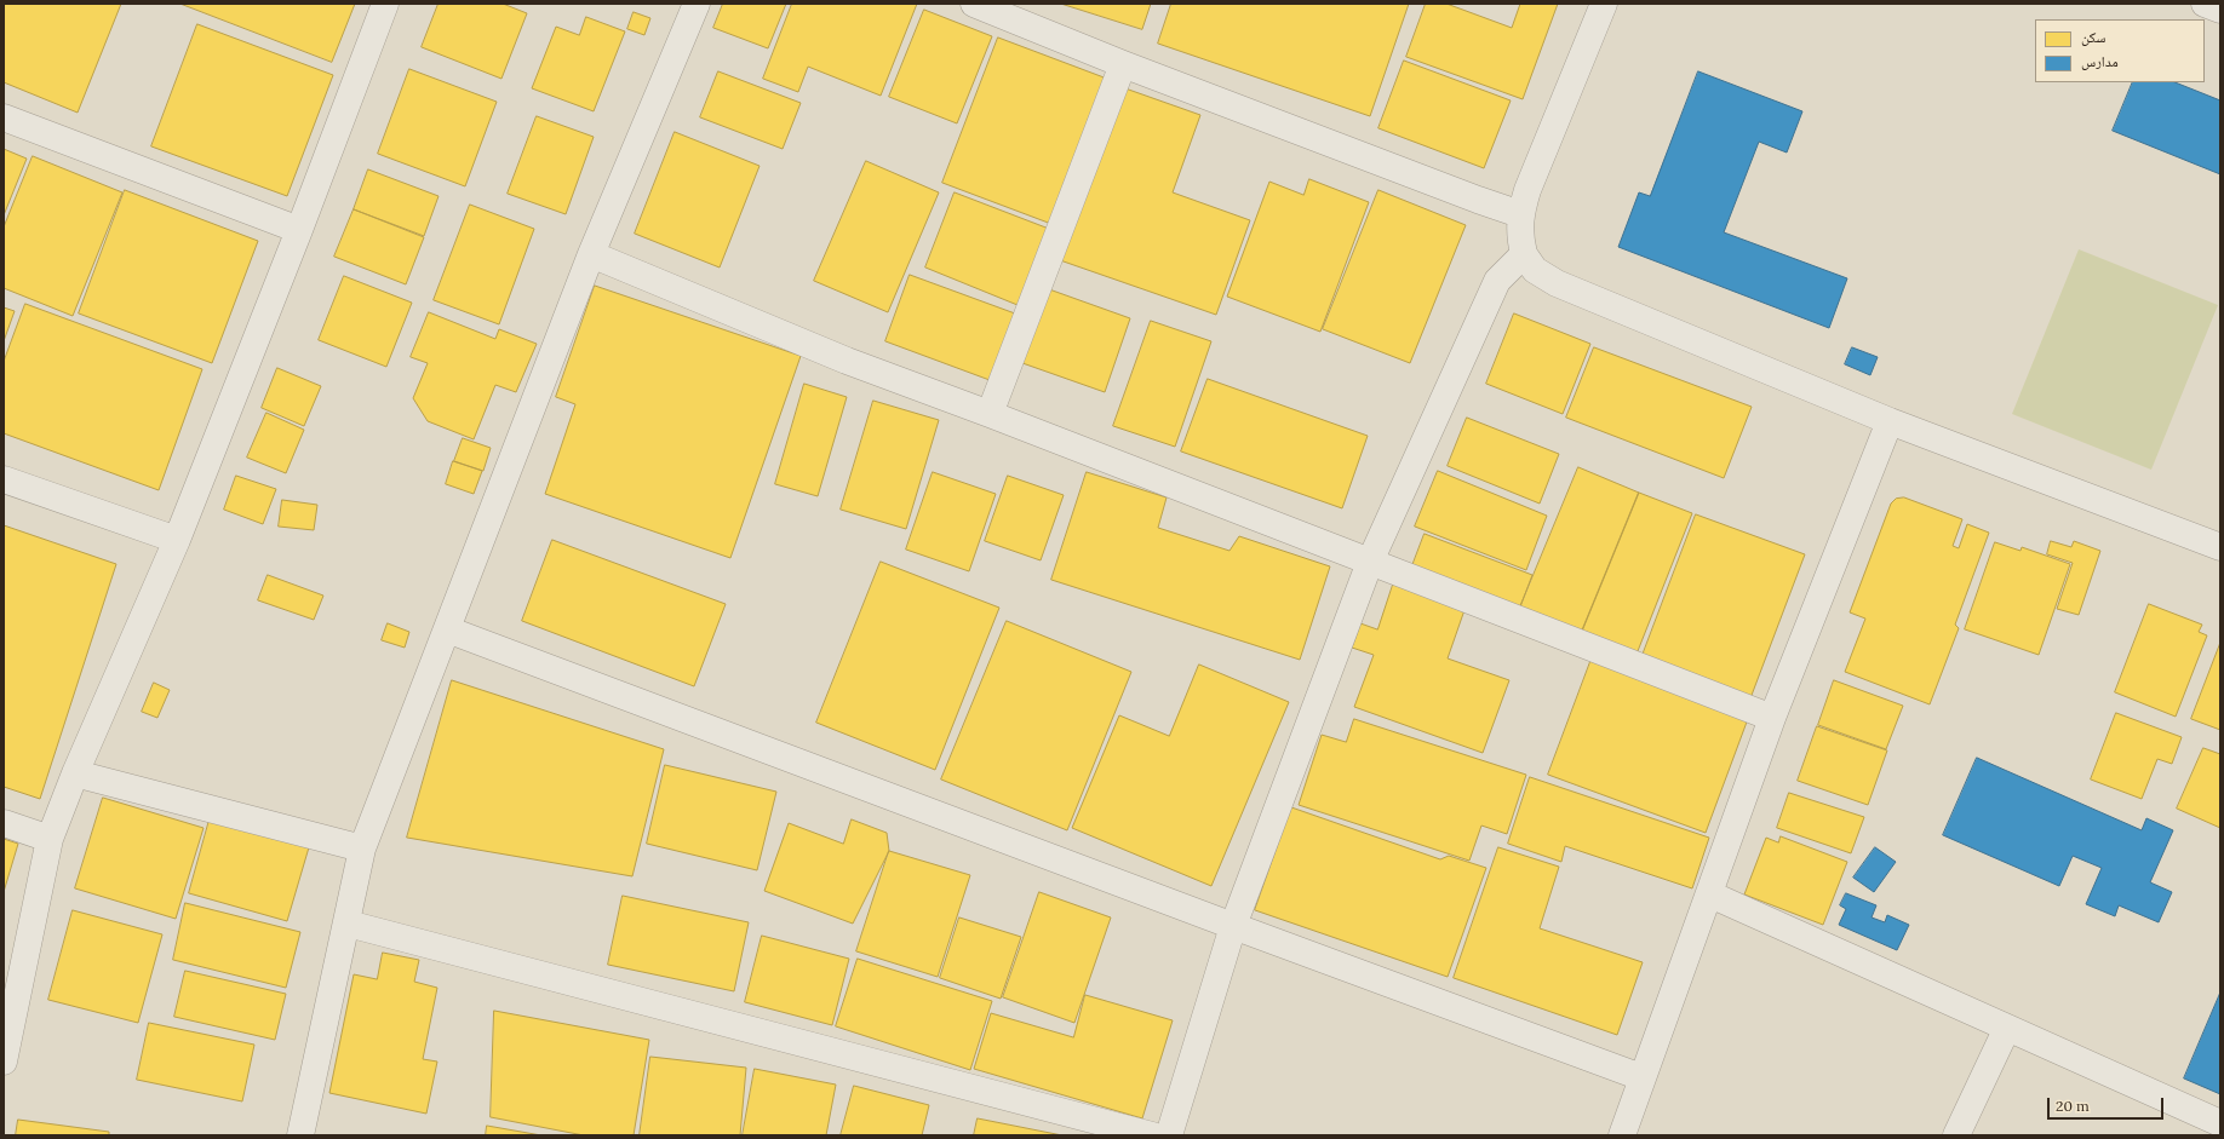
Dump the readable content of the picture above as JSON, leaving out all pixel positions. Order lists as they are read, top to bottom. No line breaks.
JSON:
{"legend":["سكن","مدارس"],"scale_bar":"20 m"}
